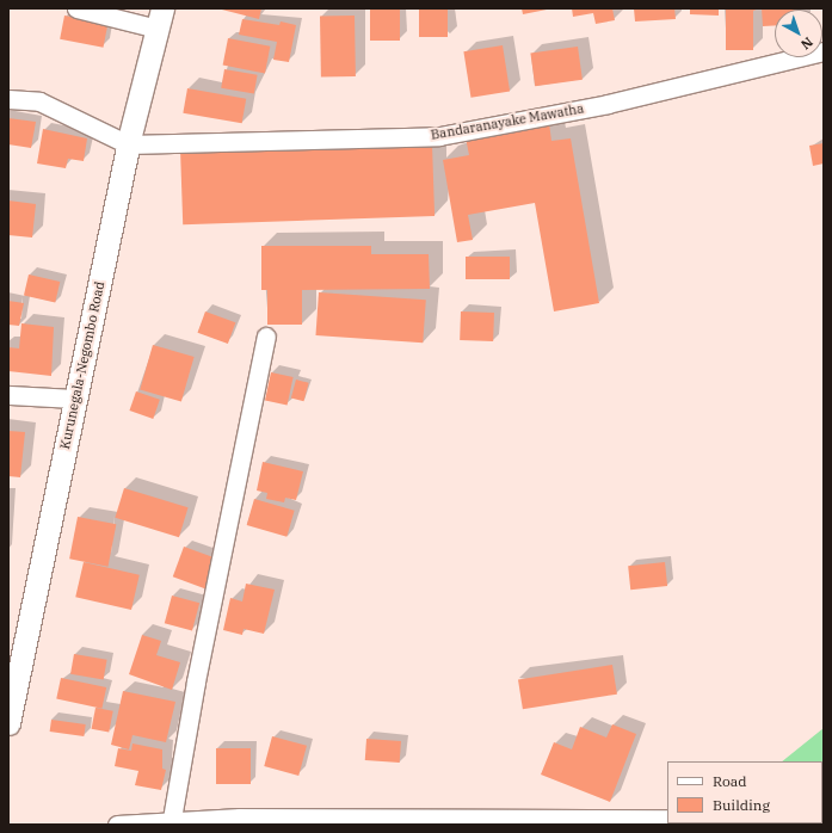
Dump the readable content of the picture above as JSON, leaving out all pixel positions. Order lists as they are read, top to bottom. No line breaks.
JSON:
{"streets":{"main road":["Kurunegala-Negombo Road"],"street":["Bandaranayake Mawatha"]},"crossings":[["Bandaranayake Mawatha","Kurunegala-Negombo Road"]],"legend":["Road","Building"],"north":"bottom right"}
